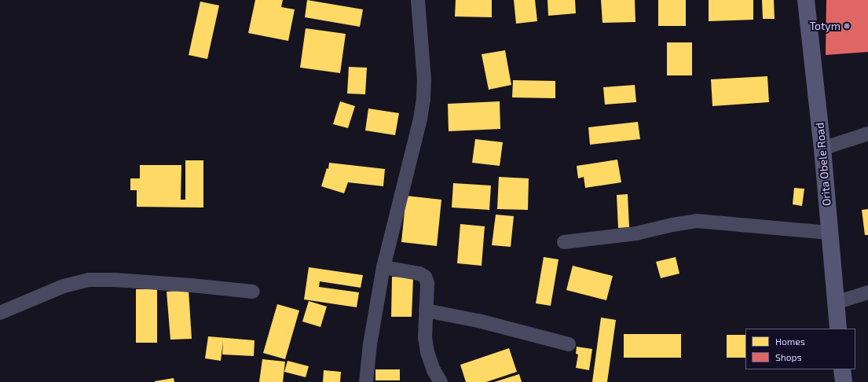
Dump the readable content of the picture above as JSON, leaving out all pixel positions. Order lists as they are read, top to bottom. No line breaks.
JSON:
{"streets":{"main road":["Orita Obele Road"]},"places":["Totym"],"legend":["Homes","Shops"]}
